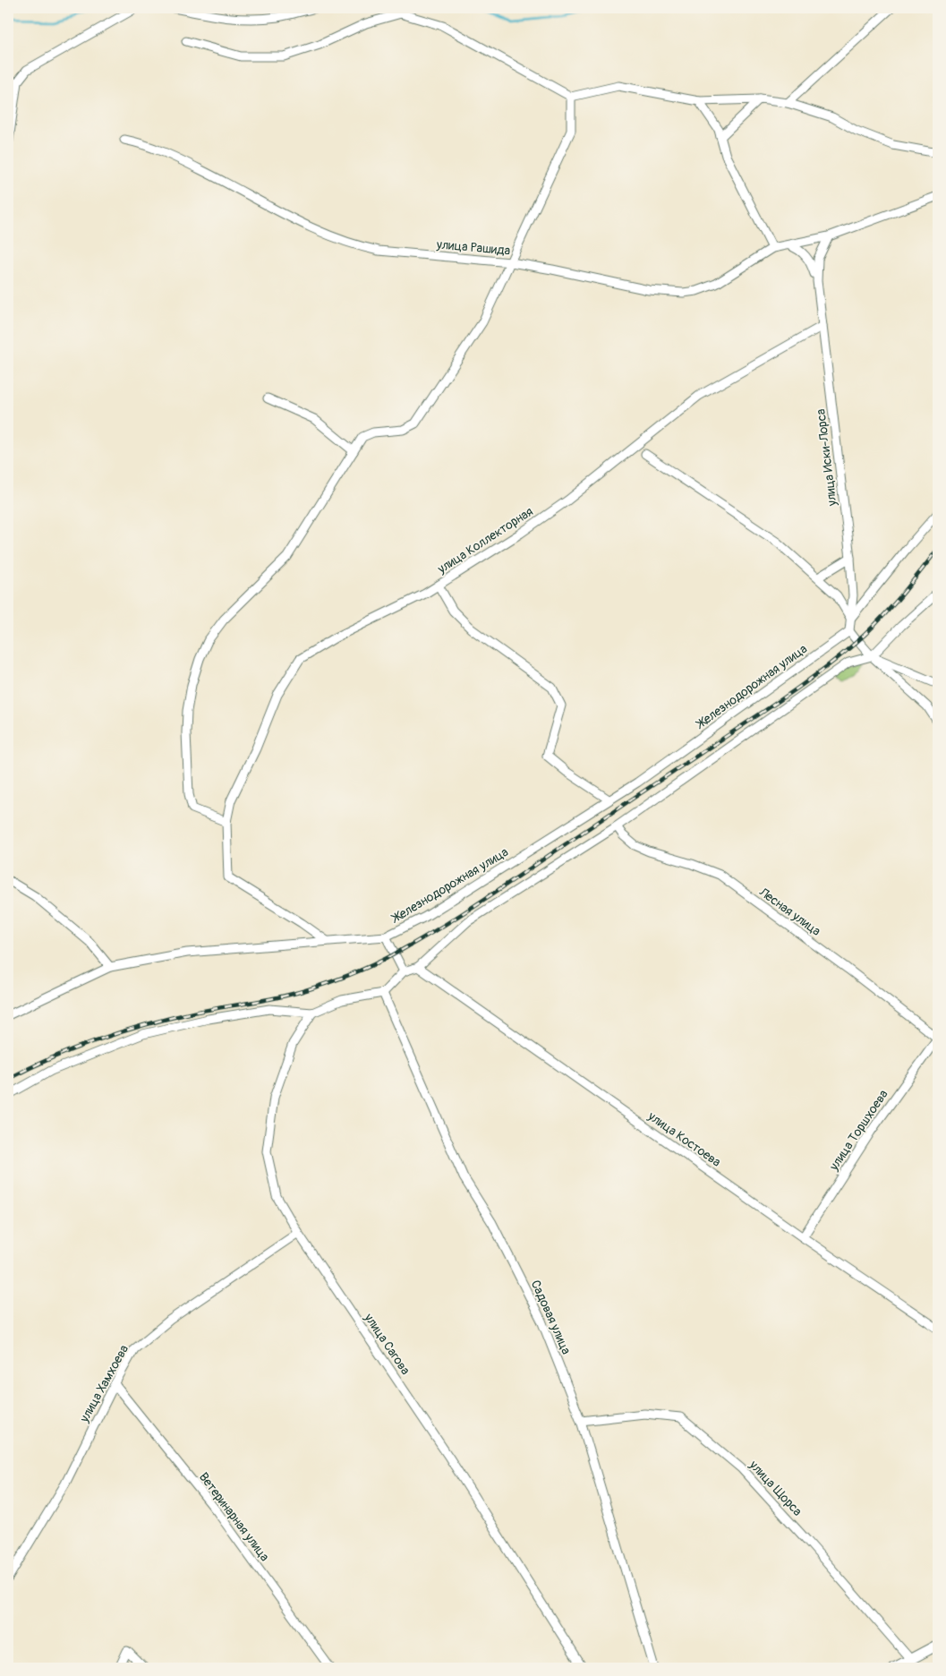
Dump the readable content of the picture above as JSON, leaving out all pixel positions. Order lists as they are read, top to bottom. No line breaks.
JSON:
{"streets":{"street":["улица Рашида","улица Иски-Лорса","улица Коллекторная","Железнодорожная улица","Лесная улица","улица Торшхоева","улица Костоева","Садовая улица","улица Сагова","улица Хамхоева","улица Щорса","Ветеринарная улица"]},"crossings":[["улица Иски-Лорса","улица Коллекторная"],["улица Иски-Лорса","Железнодорожная улица"],["улица Коллекторная","Железнодорожная улица"],["Лесная улица","улица Торшхоева"],["улица Торшхоева","улица Костоева"],["Садовая улица","улица Щорса"],["улица Сагова","улица Хамхоева"],["улица Хамхоева","Ветеринарная улица"]]}
